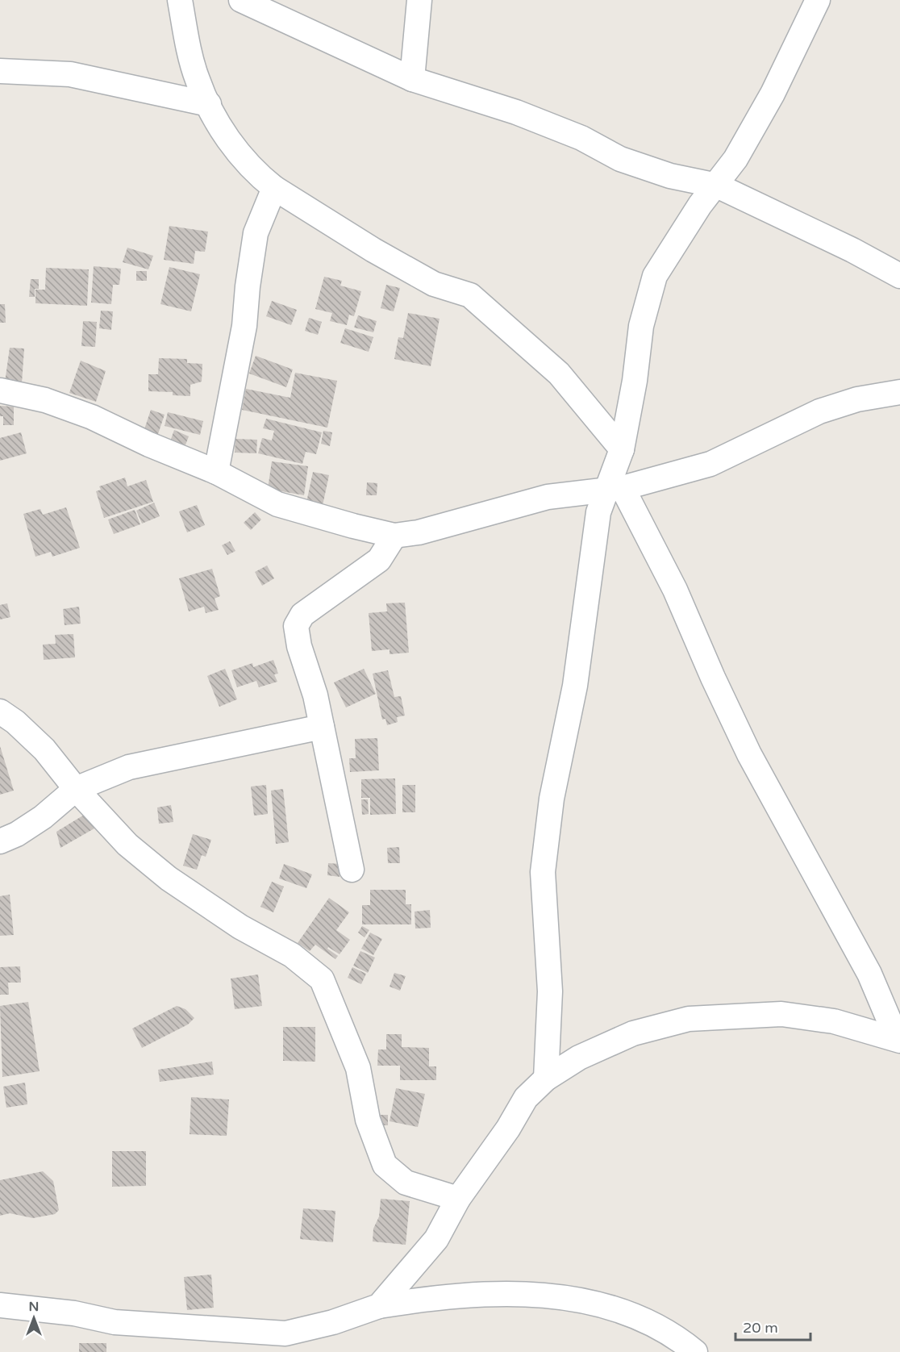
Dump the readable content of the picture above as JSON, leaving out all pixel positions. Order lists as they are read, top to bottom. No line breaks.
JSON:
{"scale_bar":"20 m","north":"top"}
